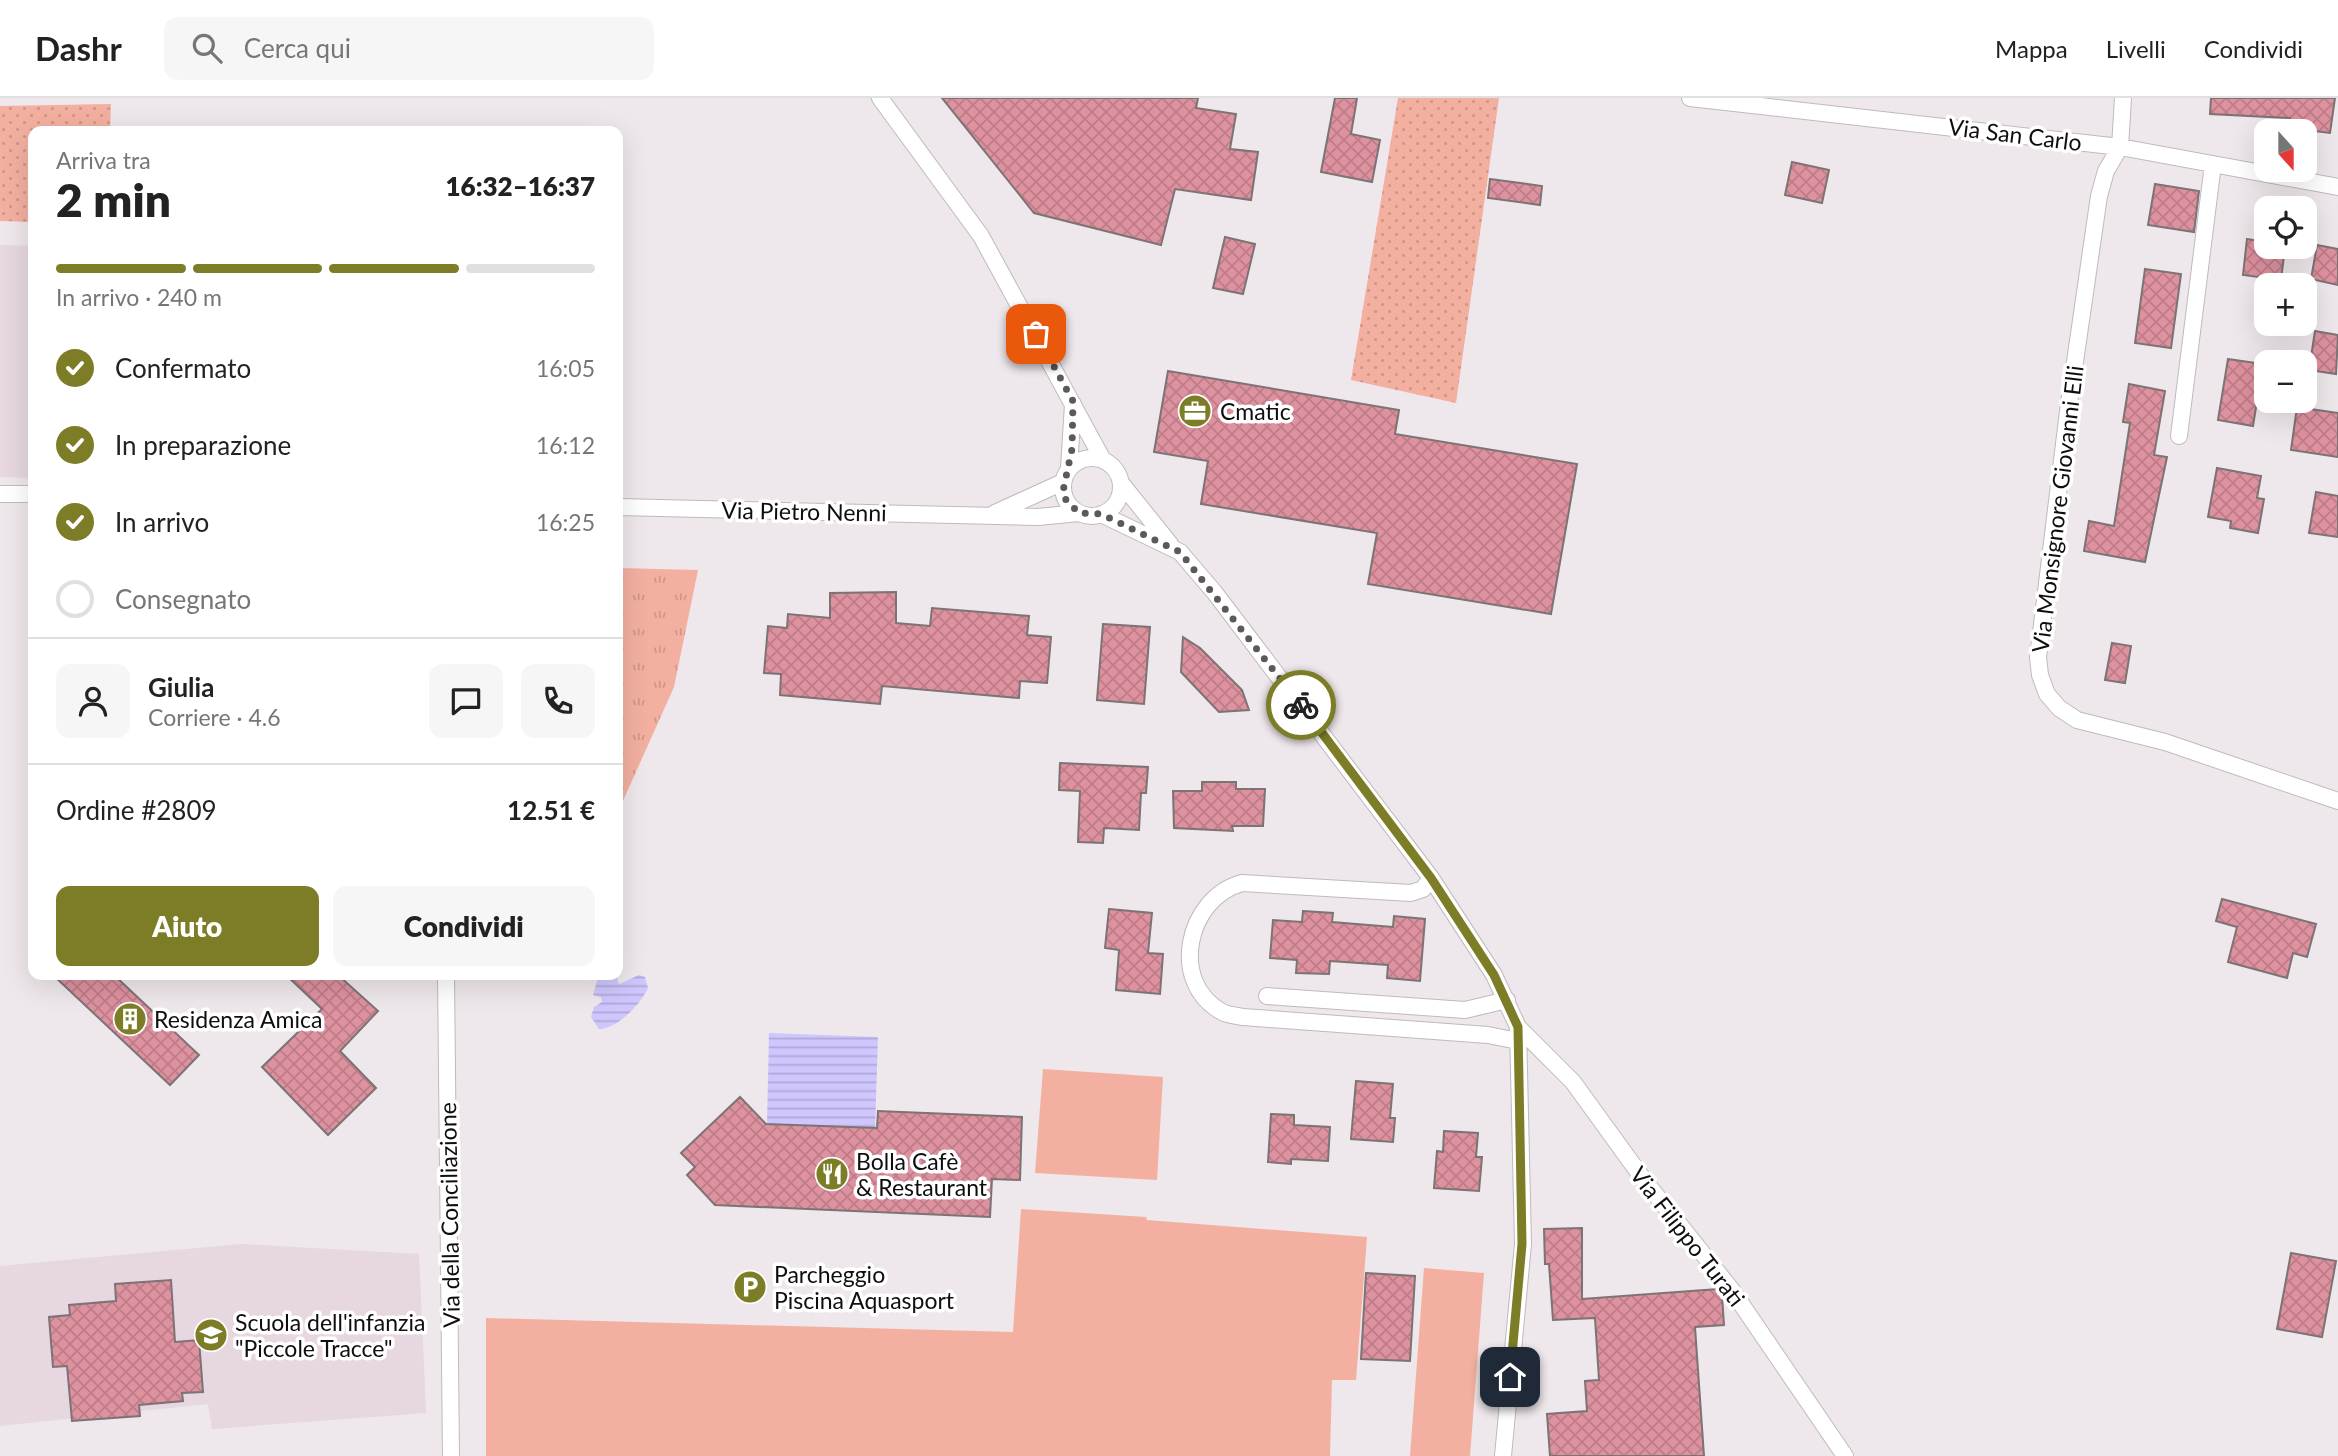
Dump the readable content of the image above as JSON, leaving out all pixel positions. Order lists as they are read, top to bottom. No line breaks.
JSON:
{"streets":{"street":["Via San Carlo","Via Monsignore Giovanni Elli","Via Pietro Nenni","Via della Conciliazione","Via Filippo Turati"]},"crossings":[["Via San Carlo","Via Monsignore Giovanni Elli"]],"places":{"office":["Cmatic"],"building":["Residenza Amica"],"restaurant":["Bolla Cafè & Restaurant"],"parking":["Parcheggio Piscina Aquasport"],"school or university":["Scuola dell'infanzia \"Piccole Tracce\""]},"north":"bottom","page":{"header":"Dashr","search":"Cerca qui","nav":["Mappa","Livelli","Condividi"],"map_buttons":["+","−"],"heading":["2 min","Arriva tra","16:32–16:37"],"panel":["Giulia","Corriere · 4.6","Ordine #2809","12.51 €"],"bar":"In arrivo · 240 m","list":[["Confermato","16:05"],["In preparazione","16:12"],["In arrivo","16:25"],"Consegnato"],"buttons":["Aiuto","Condividi"]}}
